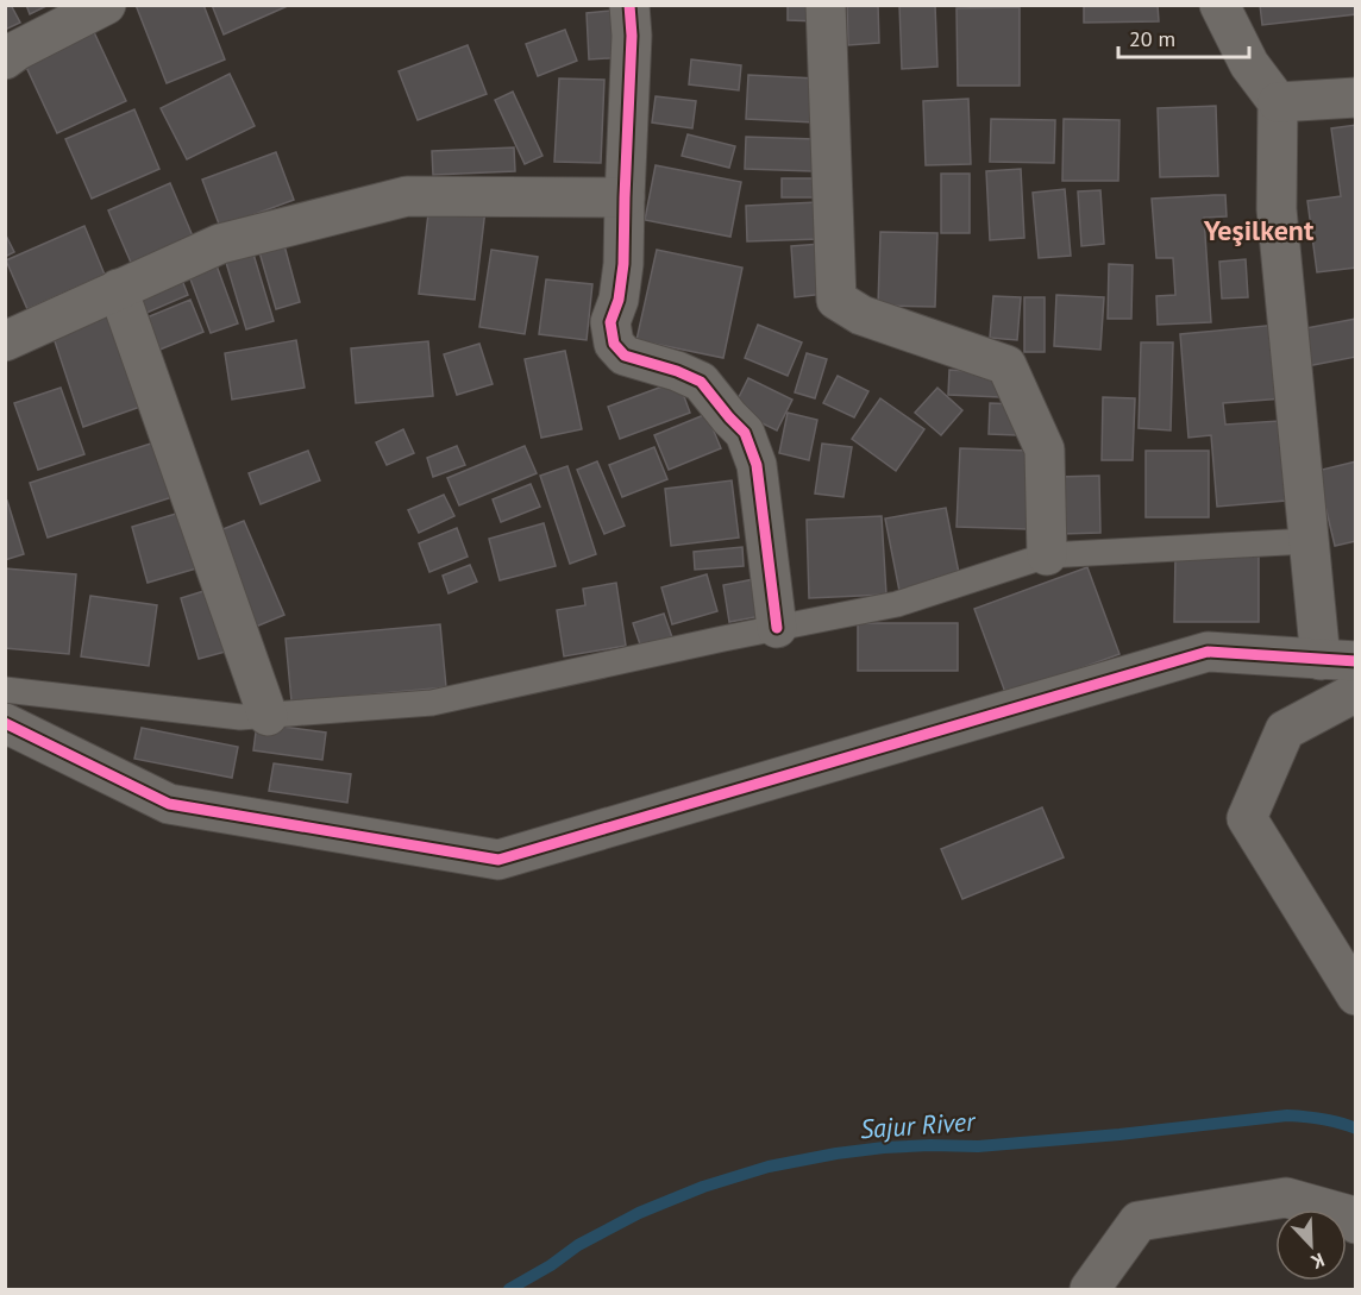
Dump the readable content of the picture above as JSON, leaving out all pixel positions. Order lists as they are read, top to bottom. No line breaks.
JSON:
{"districts":["Yeşilkent"],"water":["Sajur River"],"scale_bar":"20 m","north":"bottom right"}
